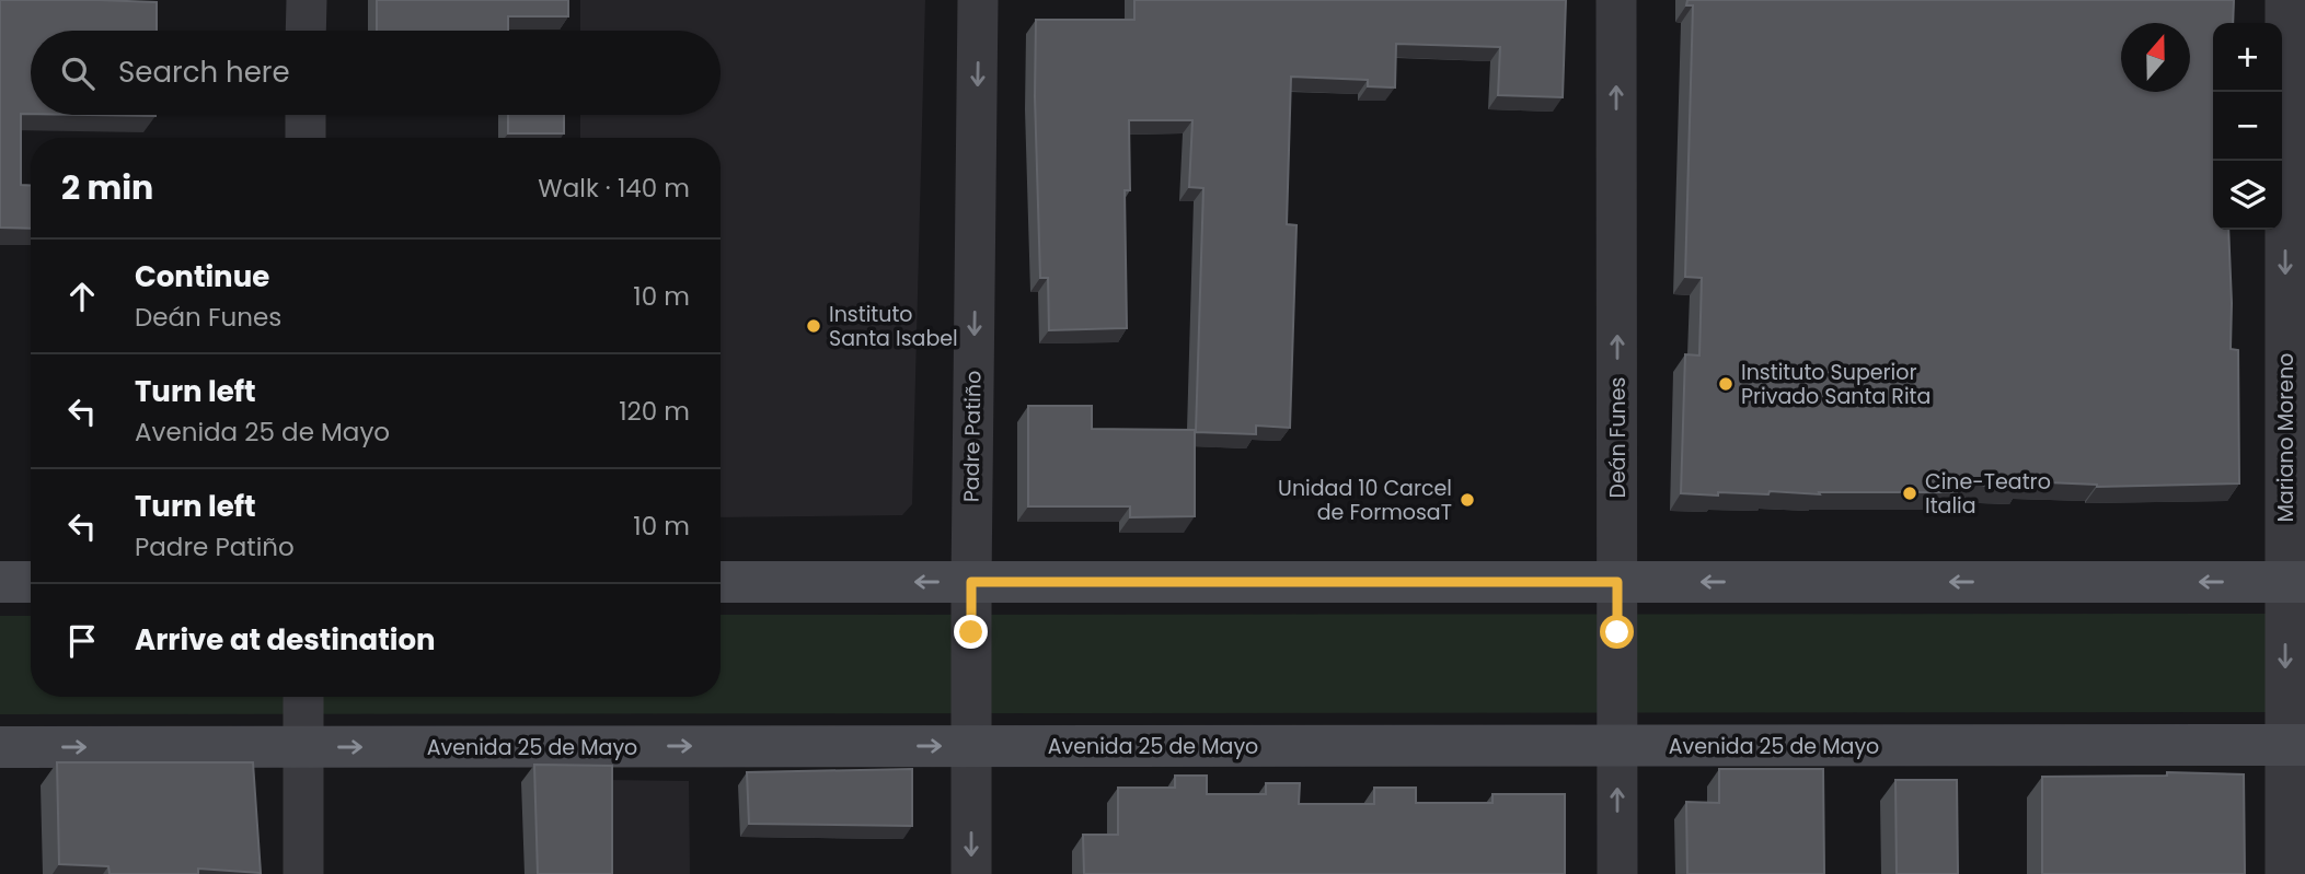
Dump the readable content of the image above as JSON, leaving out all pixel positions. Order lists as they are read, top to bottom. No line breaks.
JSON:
{"streets":{"main road":["Avenida 25 de Mayo"],"street":["Padre Patiño","Deán Funes","Mariano Moreno"]},"crossings":[["Padre Patiño","Avenida 25 de Mayo"],["Deán Funes","Avenida 25 de Mayo"],["Mariano Moreno","Avenida 25 de Mayo"]],"one_way":["Padre Patiño","Deán Funes","Mariano Moreno","Avenida 25 de Mayo"],"places":["Instituto Santa Isabel","Instituto Superior Privado Santa Rita","Cine-Teatro Italia","Unidad 10 Carcel de FormosaT"],"north":"top","page":{"map_buttons":["+","−"],"search":"Search here","heading":["2 min","Walk · 140 m"],"list":[["Continue","Deán Funes","10 m"],["Turn left","Avenida 25 de Mayo","120 m"],["Turn left","Padre Patiño","10 m"],"Arrive at destination"]}}
